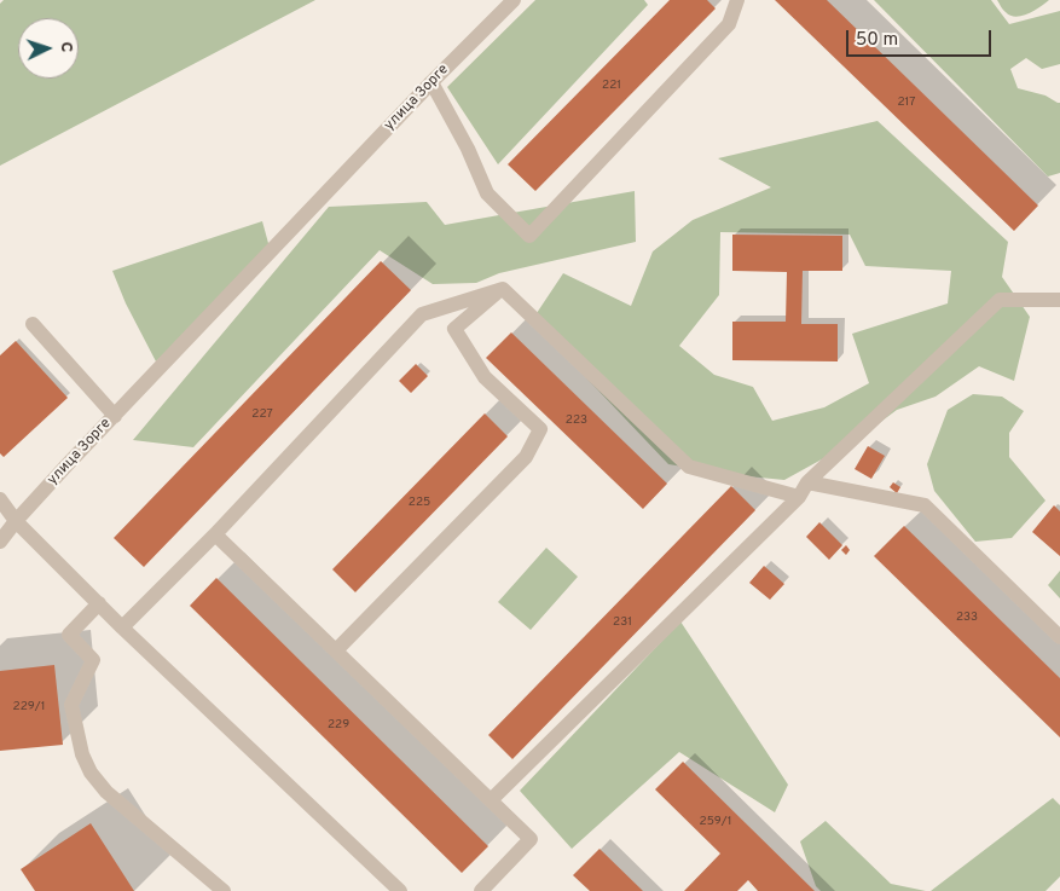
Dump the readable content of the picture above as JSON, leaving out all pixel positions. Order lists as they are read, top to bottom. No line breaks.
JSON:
{"streets":{"street":["улица Зорге"]},"house_numbers":["221","217","227","223","225","233","231","229/1","229","259/1"],"scale_bar":"50 m","north":"right"}
